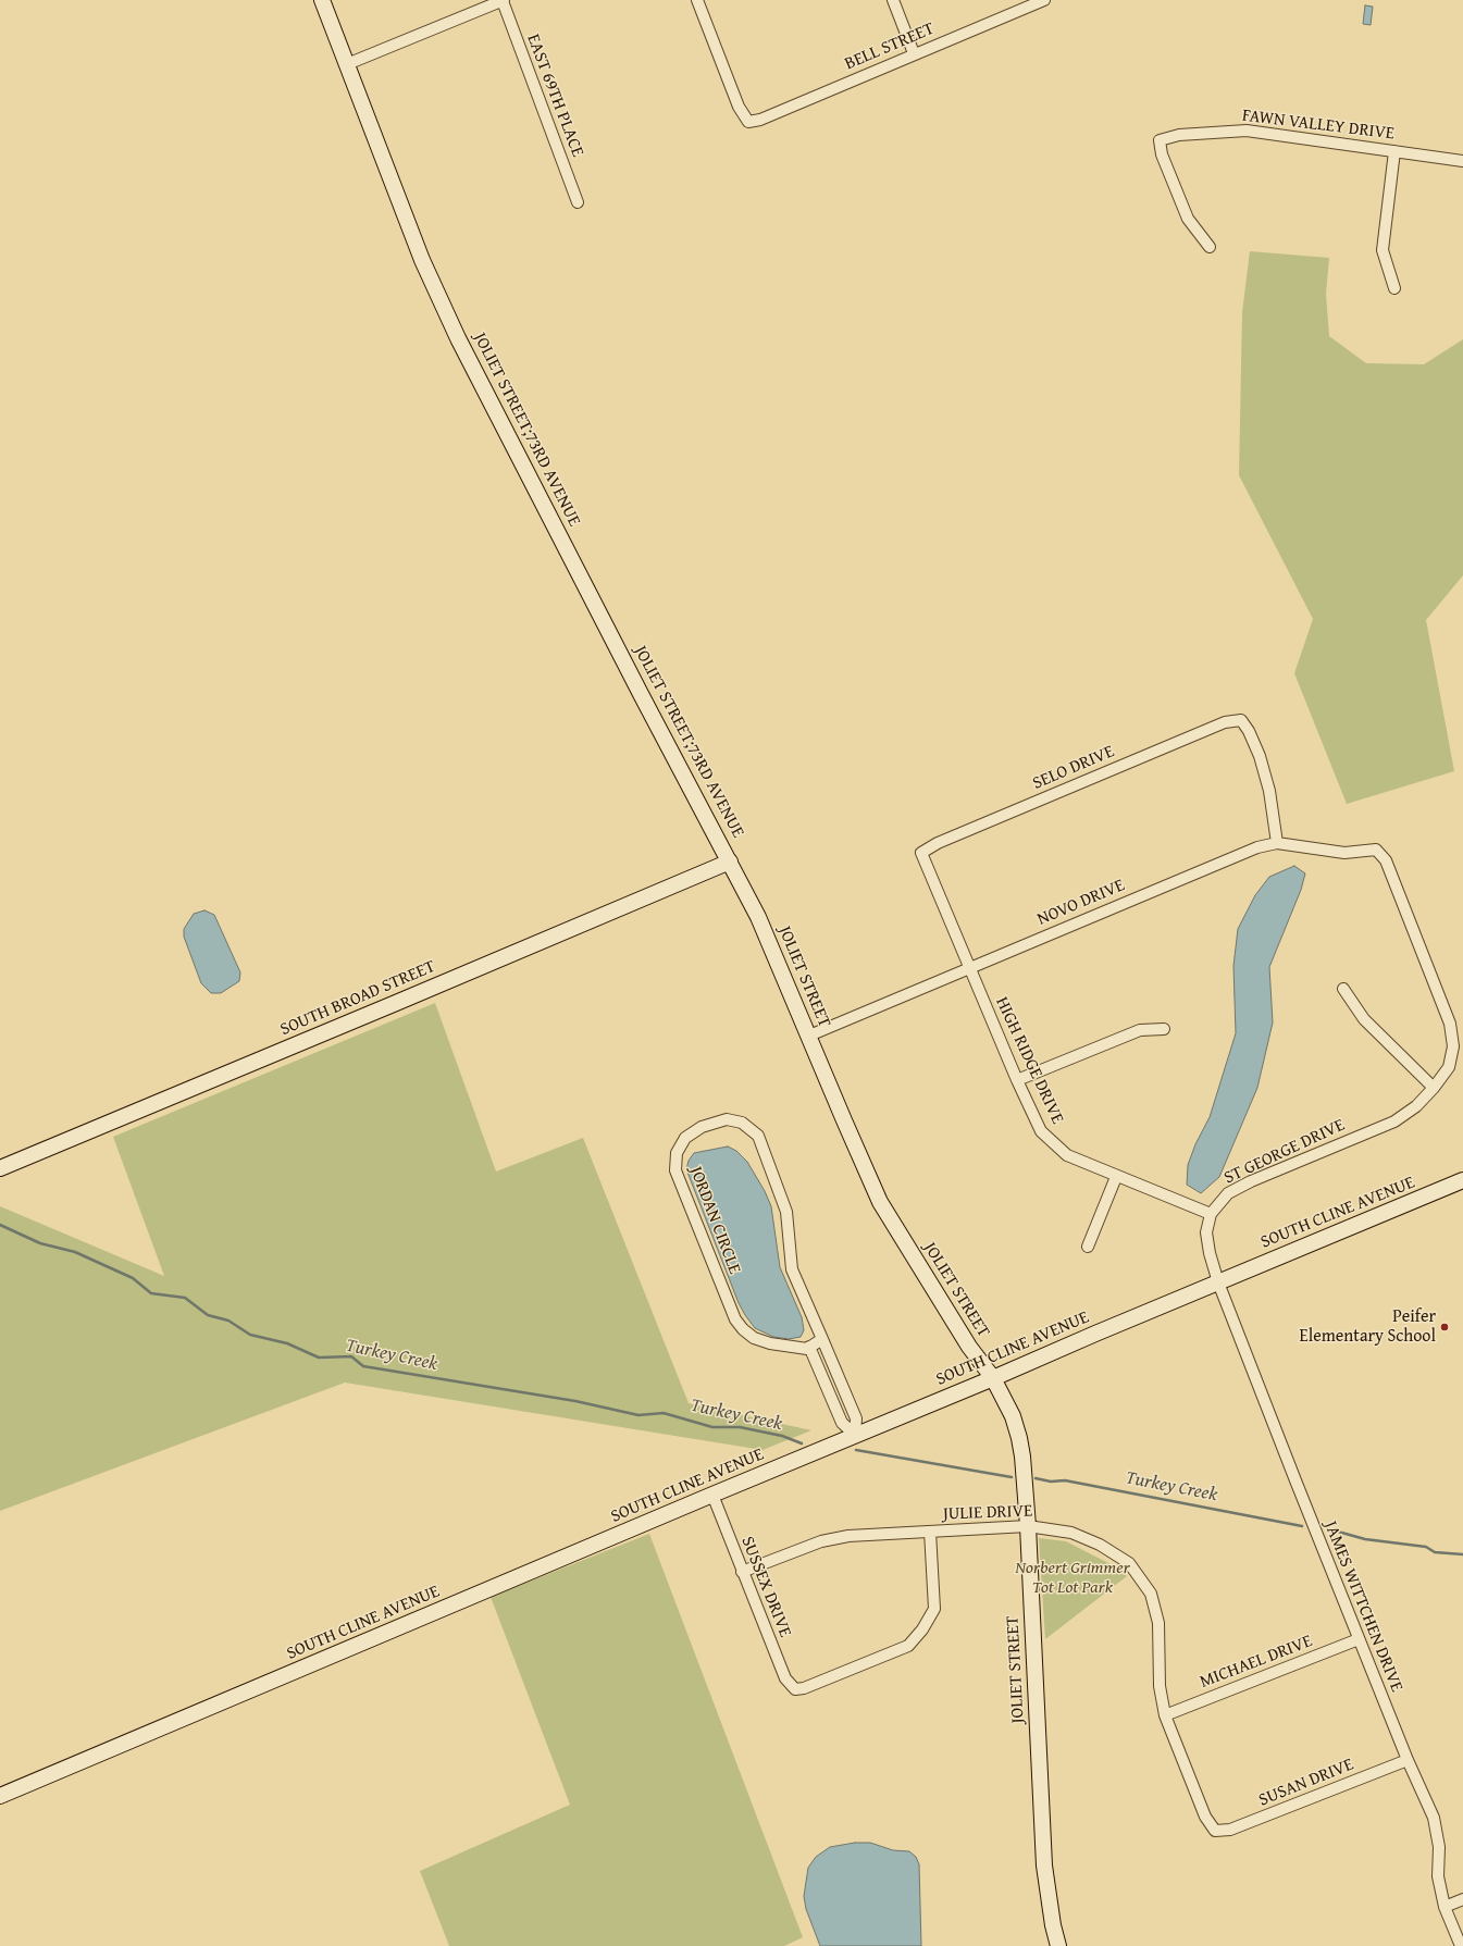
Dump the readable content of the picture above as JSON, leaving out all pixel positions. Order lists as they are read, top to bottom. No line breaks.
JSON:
{"streets":{"street":["BELL STREET","EAST 69TH PLACE","FAWN VALLEY DRIVE","JOLIET STREET;73RD AVENUE","SELO DRIVE","NOVO DRIVE","JOLIET STREET","SOUTH BROAD STREET","HIGH RIDGE DRIVE","ST GEORGE DRIVE","SOUTH CLINE AVENUE","JORDAN CIRCLE","JULIE DRIVE","SUSSEX DRIVE","JAMES WITTCHEN DRIVE","MICHAEL DRIVE","SUSAN DRIVE"]},"crossings":[["JOLIET STREET;73RD AVENUE","JOLIET STREET"],["JOLIET STREET;73RD AVENUE","SOUTH BROAD STREET"],["SELO DRIVE","NOVO DRIVE"],["SELO DRIVE","HIGH RIDGE DRIVE"],["NOVO DRIVE","JOLIET STREET"],["NOVO DRIVE","HIGH RIDGE DRIVE"],["NOVO DRIVE","ST GEORGE DRIVE"],["JOLIET STREET","SOUTH BROAD STREET"],["JOLIET STREET","SOUTH CLINE AVENUE"],["JOLIET STREET","JULIE DRIVE"],["HIGH RIDGE DRIVE","ST GEORGE DRIVE"],["ST GEORGE DRIVE","SOUTH CLINE AVENUE"],["ST GEORGE DRIVE","JAMES WITTCHEN DRIVE"],["SOUTH CLINE AVENUE","JORDAN CIRCLE"],["SOUTH CLINE AVENUE","SUSSEX DRIVE"],["SOUTH CLINE AVENUE","JAMES WITTCHEN DRIVE"],["JULIE DRIVE","SUSSEX DRIVE"],["JULIE DRIVE","MICHAEL DRIVE"],["JULIE DRIVE","SUSAN DRIVE"],["JAMES WITTCHEN DRIVE","MICHAEL DRIVE"],["JAMES WITTCHEN DRIVE","SUSAN DRIVE"]],"water":["Turkey Creek"],"parks":["Norbert Grimmer Tot Lot Park"],"places":["Peifer Elementary School"]}
